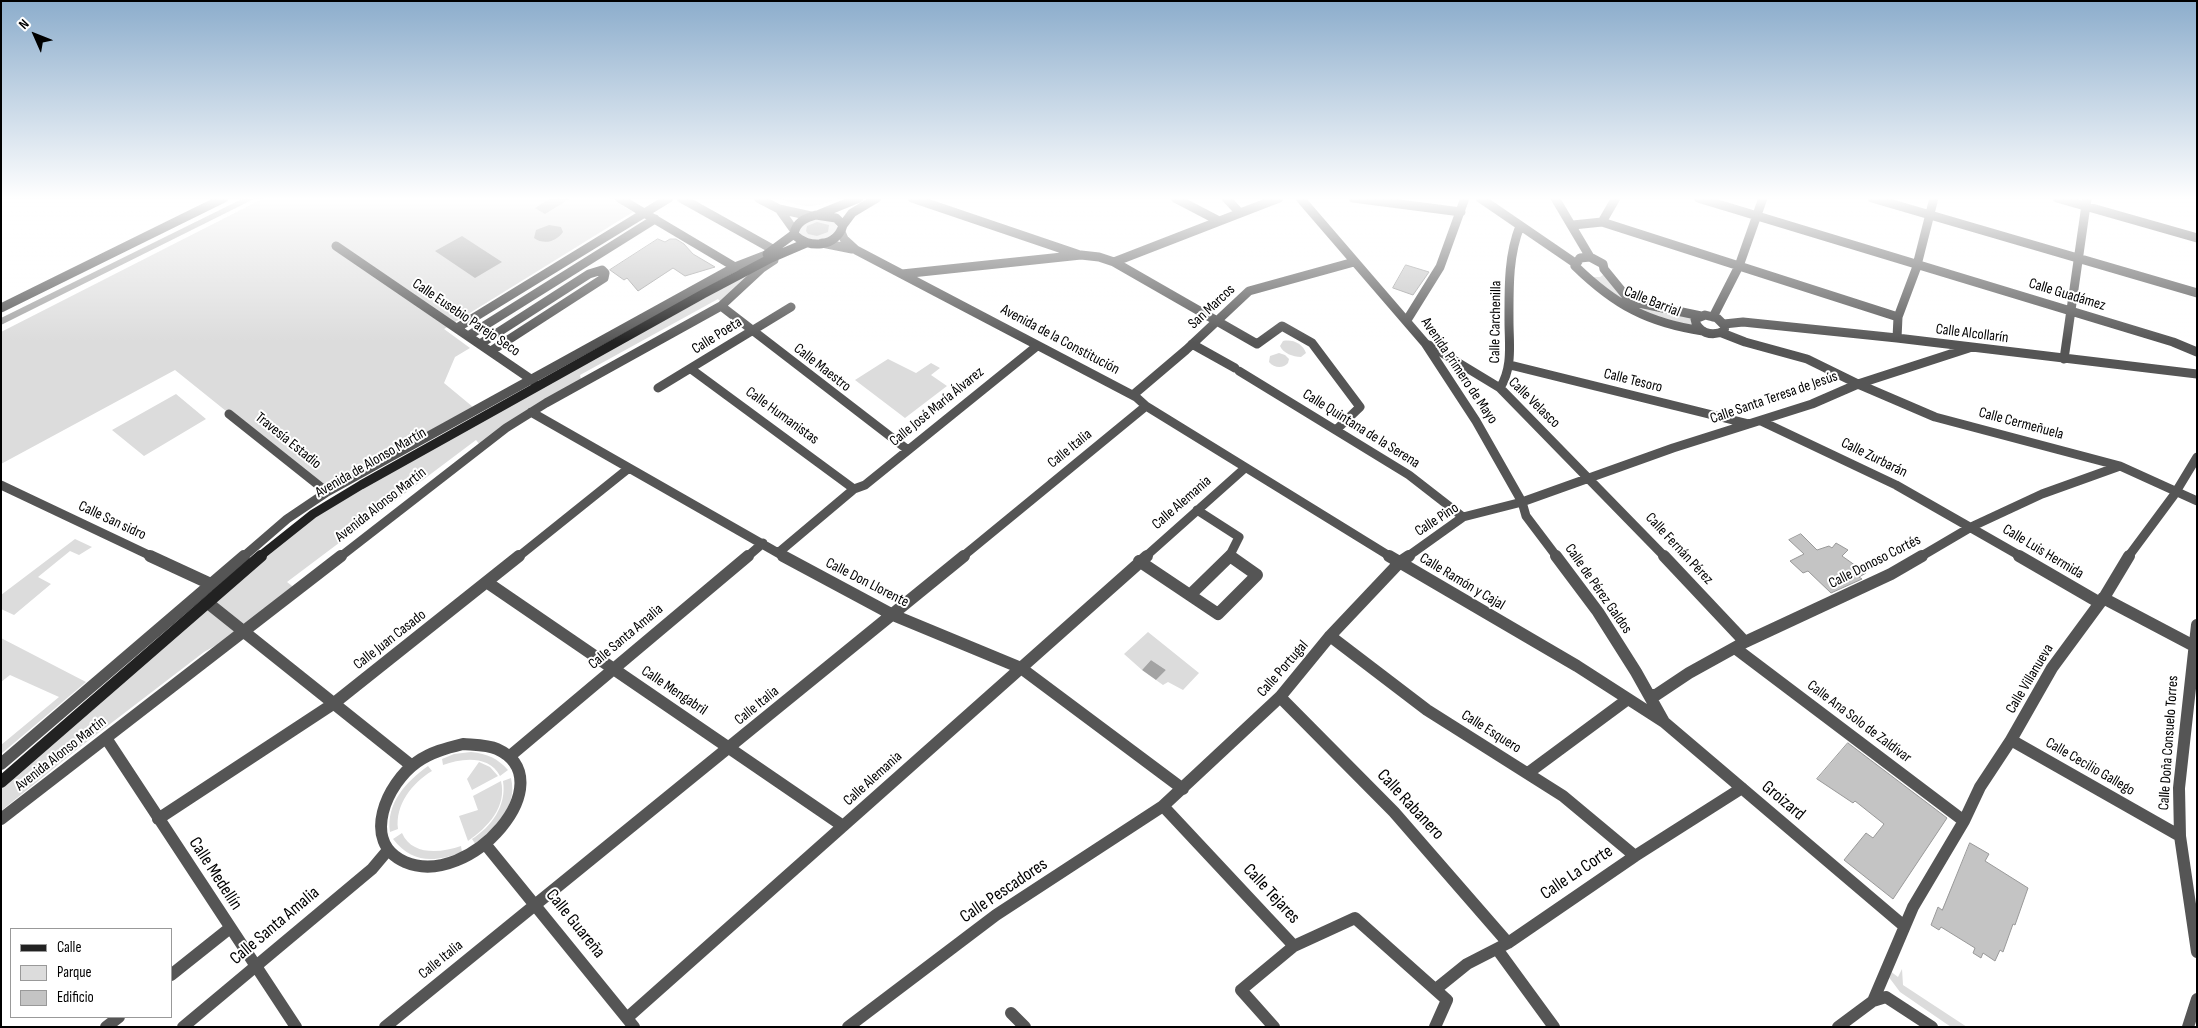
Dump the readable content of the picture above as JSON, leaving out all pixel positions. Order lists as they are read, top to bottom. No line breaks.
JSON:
{"streets":{"main road":["Avenida de Alonso Martín"],"street":["Calle Guadámez","Calle Barrial","San Marcos","Calle Eusebio Parejo Seco","Calle Carchenilla","Calle Alcollarín","Calle Poeta","Avenida de la Constitución","Calle Maestro","Avenida Primero de Mayo","Calle Tesoro","Calle Santa Teresa de Jesús","Calle Velasco","Calle José María Álvarez","Calle Humanistas","Calle Cermeñuela","Calle Quintana de la Serena","Travesía Estadio","Calle Italia","Calle Zurbarán","Calle Alemania","Avenida Alonso Martín","Calle Pino","Calle San sidro","Calle Fernán Pérez","Calle Luis Hermida","Calle Donoso Cortés","Calle Ramón y Cajal","Calle Don Llorente","Calle de Pérez Galdos","Calle Santa Amalia","Calle Juan Casado","Calle Portugal","Calle Villanueva","Calle Mengabril","Calle Ana Solo de Zaldívar","Calle Esquero","Calle Doña Consuelo Torres","Calle Cecilio Gallego","Groizard","Calle Rabanero","Calle La Corte","Calle Medellín","Calle Pescadores","Calle Tejares","Calle Guareña"]},"crossings":[["Calle Barrial","Calle Alcollarín"],["San Marcos","Avenida de la Constitución"],["San Marcos","Avenida Primero de Mayo"],["San Marcos","Calle Quintana de la Serena"],["Calle Eusebio Parejo Seco","Avenida de Alonso Martín"],["Calle Carchenilla","Calle Tesoro"],["Calle Carchenilla","Calle Velasco"],["Calle Alcollarín","Calle Santa Teresa de Jesús"],["Calle Poeta","Calle Maestro"],["Calle Poeta","Calle Humanistas"],["Avenida de la Constitución","Calle José María Álvarez"],["Avenida de la Constitución","Calle Italia"],["Avenida de la Constitución","Calle Alemania"],["Avenida de la Constitución","Calle Ramón y Cajal"],["Calle Maestro","Calle José María Álvarez"],["Calle Maestro","Avenida Alonso Martín"],["Avenida Primero de Mayo","Calle Santa Teresa de Jesús"],["Avenida Primero de Mayo","Calle Velasco"],["Avenida Primero de Mayo","Calle Pino"],["Avenida Primero de Mayo","Calle de Pérez Galdos"],["Calle Tesoro","Calle Santa Teresa de Jesús"],["Calle Santa Teresa de Jesús","Calle Velasco"],["Calle Santa Teresa de Jesús","Calle Cermeñuela"],["Calle Santa Teresa de Jesús","Calle Zurbarán"],["Calle Santa Teresa de Jesús","Calle Pino"],["Calle Santa Teresa de Jesús","Calle Fernán Pérez"],["Calle Santa Teresa de Jesús","Calle de Pérez Galdos"],["Calle Velasco","Calle Fernán Pérez"],["Calle José María Álvarez","Calle Humanistas"],["Calle José María Álvarez","Calle Don Llorente"],["Calle Cermeñuela","Calle Donoso Cortés"],["Calle Cermeñuela","Calle Villanueva"],["Calle Quintana de la Serena","Calle Pino"],["Travesía Estadio","Avenida de Alonso Martín"],["Calle Italia","Calle Don Llorente"],["Calle Italia","Calle Mengabril"],["Calle Italia","Calle Guareña"],["Calle Zurbarán","Calle Luis Hermida"],["Calle Zurbarán","Calle Donoso Cortés"],["Avenida de Alonso Martín","Calle San sidro"],["Calle Alemania","Calle Ramón y Cajal"],["Calle Alemania","Calle Don Llorente"],["Calle Alemania","Calle Mengabril"],["Calle Alemania","Calle Guareña"],["Avenida Alonso Martín","Calle Don Llorente"],["Avenida Alonso Martín","Calle Medellín"],["Calle Pino","Calle Ramón y Cajal"],["Calle Pino","Calle de Pérez Galdos"],["Calle Pino","Calle Portugal"],["Calle Fernán Pérez","Calle Donoso Cortés"],["Calle Fernán Pérez","Calle Ana Solo de Zaldívar"],["Calle Luis Hermida","Calle Donoso Cortés"],["Calle Luis Hermida","Calle Villanueva"],["Calle Luis Hermida","Calle Doña Consuelo Torres"],["Calle Donoso Cortés","Calle de Pérez Galdos"],["Calle Donoso Cortés","Calle Ana Solo de Zaldívar"],["Calle Donoso Cortés","Groizard"],["Calle Ramón y Cajal","Calle Portugal"],["Calle Ramón y Cajal","Groizard"],["Calle Don Llorente","Calle Santa Amalia"],["Calle Don Llorente","Calle Juan Casado"],["Calle Don Llorente","Calle Portugal"],["Calle Don Llorente","Calle Pescadores"],["Calle de Pérez Galdos","Groizard"],["Calle Santa Amalia","Calle Mengabril"],["Calle Santa Amalia","Calle Medellín"],["Calle Santa Amalia","Calle Guareña"],["Calle Juan Casado","Calle Mengabril"],["Calle Juan Casado","Calle Medellín"],["Calle Portugal","Calle Esquero"],["Calle Portugal","Calle Rabanero"],["Calle Portugal","Calle Pescadores"],["Calle Villanueva","Calle Ana Solo de Zaldívar"],["Calle Villanueva","Calle Cecilio Gallego"],["Calle Villanueva","Groizard"],["Calle Esquero","Calle La Corte"],["Calle Doña Consuelo Torres","Calle Cecilio Gallego"],["Groizard","Calle La Corte"],["Calle Rabanero","Calle La Corte"],["Calle La Corte","Calle Tejares"],["Calle Pescadores","Calle Tejares"]],"legend":["Calle","Parque","Edificio"],"north":"top left"}
